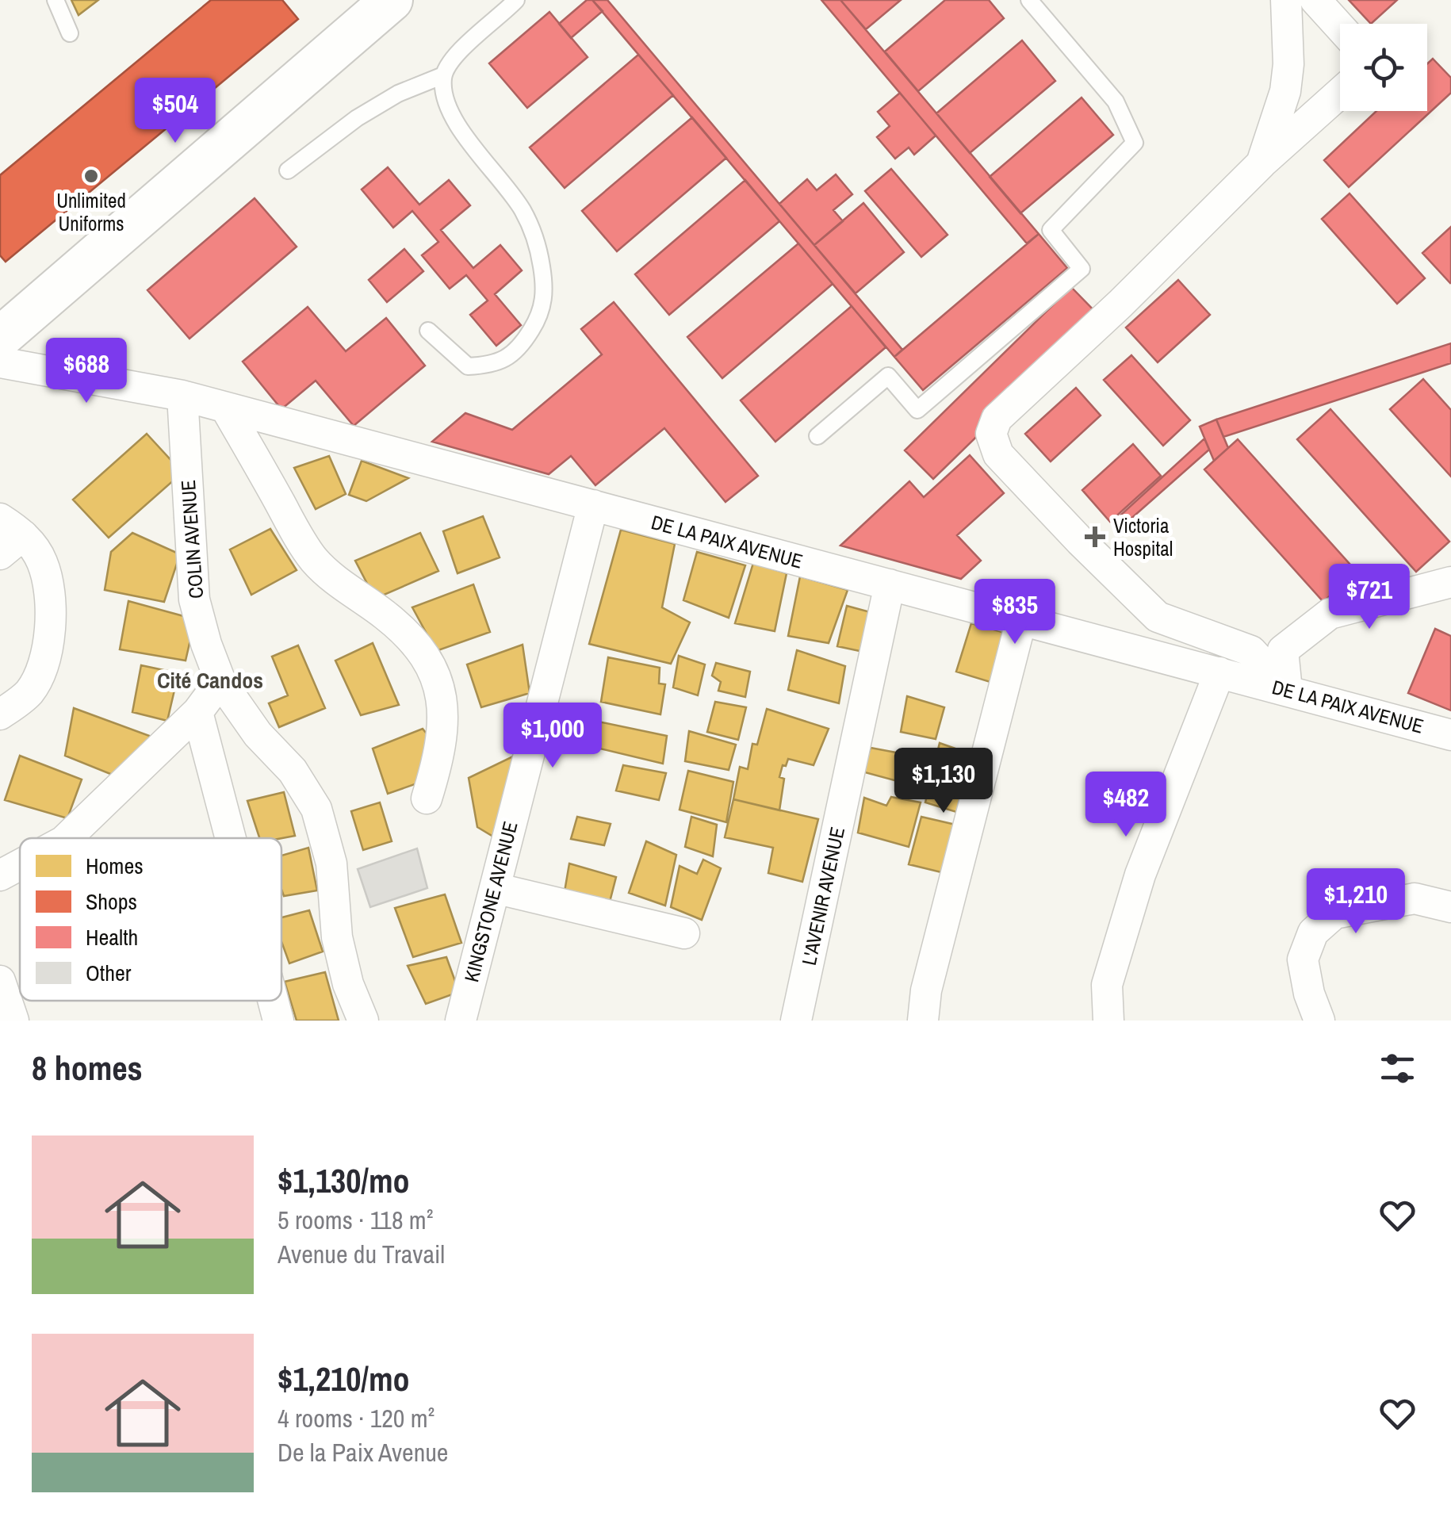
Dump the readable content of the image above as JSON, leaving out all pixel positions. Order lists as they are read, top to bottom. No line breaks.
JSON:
{"streets":{"street":["COLIN AVENUE","DE LA PAIX AVENUE","L'AVENIR AVENUE","KINGSTONE AVENUE"]},"crossings":[["COLIN AVENUE","DE LA PAIX AVENUE"],["DE LA PAIX AVENUE","L'AVENIR AVENUE"],["DE LA PAIX AVENUE","KINGSTONE AVENUE"]],"districts":["Cité Candos"],"places":{"other":["Unlimited Uniforms"],"health":["Victoria Hospital"]},"legend":["Homes","Shops","Health","Other"],"page":{"price":["$504","$688","$721","$835","$1,000","$1,130","$482","$1,210"],"heading":"8 homes","list":[{"name":"$1,130/mo","note":"5 rooms · 118 m² · Avenue du Travail"},{"name":"$1,210/mo","note":"4 rooms · 120 m² · De la Paix Avenue"}]}}
